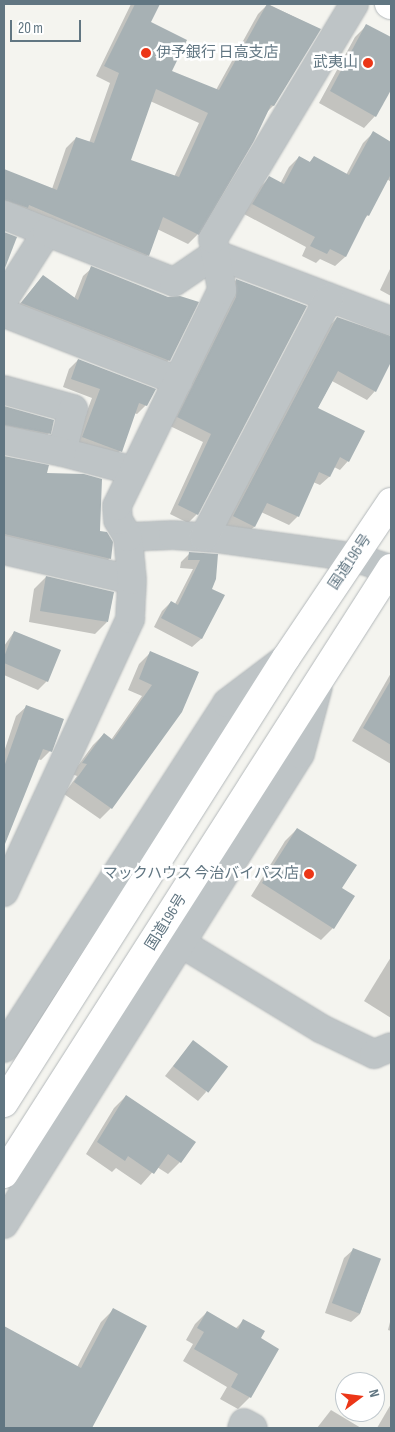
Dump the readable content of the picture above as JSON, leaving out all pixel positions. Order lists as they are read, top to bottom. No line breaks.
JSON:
{"streets":{"highway":["国道196号"]},"places":["伊予銀行 日高支店","武夷山","マックハウス 今治バイパス店"],"scale_bar":"20 m","north":"right"}
